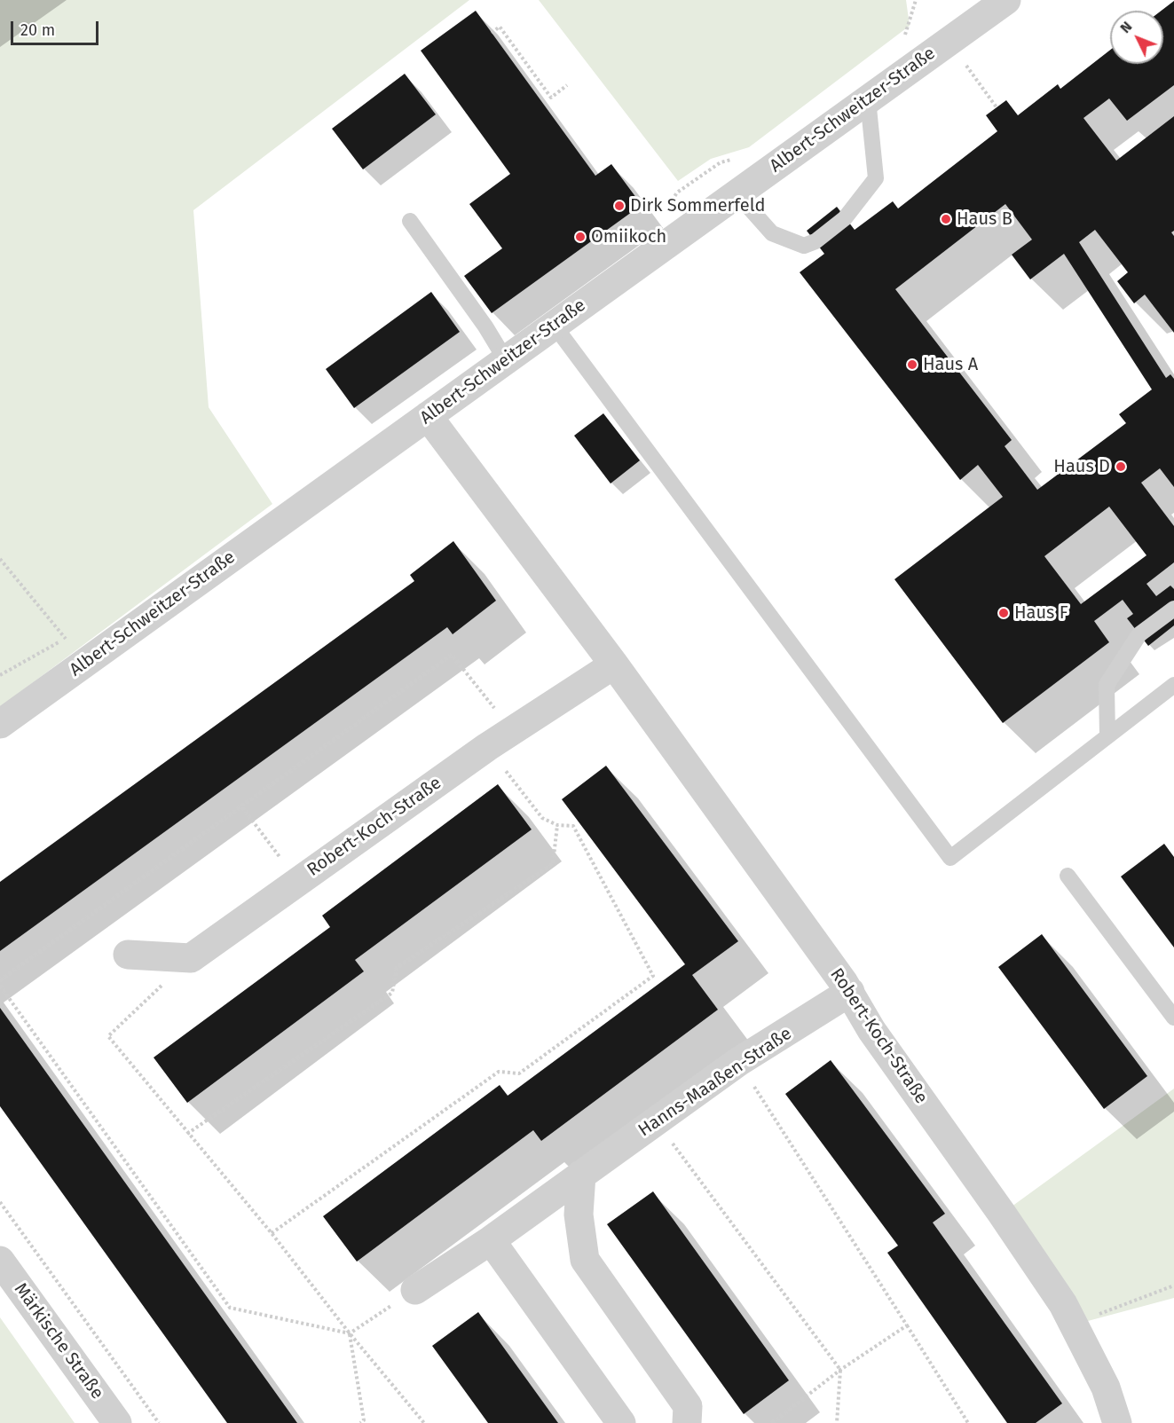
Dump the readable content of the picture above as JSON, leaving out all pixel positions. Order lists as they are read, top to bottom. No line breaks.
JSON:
{"streets":{"street":["Albert-Schweitzer-Straße","Robert-Koch-Straße","Hanns-Maaßen-Straße","Märkische Straße"]},"crossings":[["Albert-Schweitzer-Straße","Robert-Koch-Straße"],["Robert-Koch-Straße","Hanns-Maaßen-Straße"]],"places":["Dirk Sommerfeld","Haus B","Omiikoch","Haus A","Haus D","Haus F"],"scale_bar":"20 m","north":"top left"}
